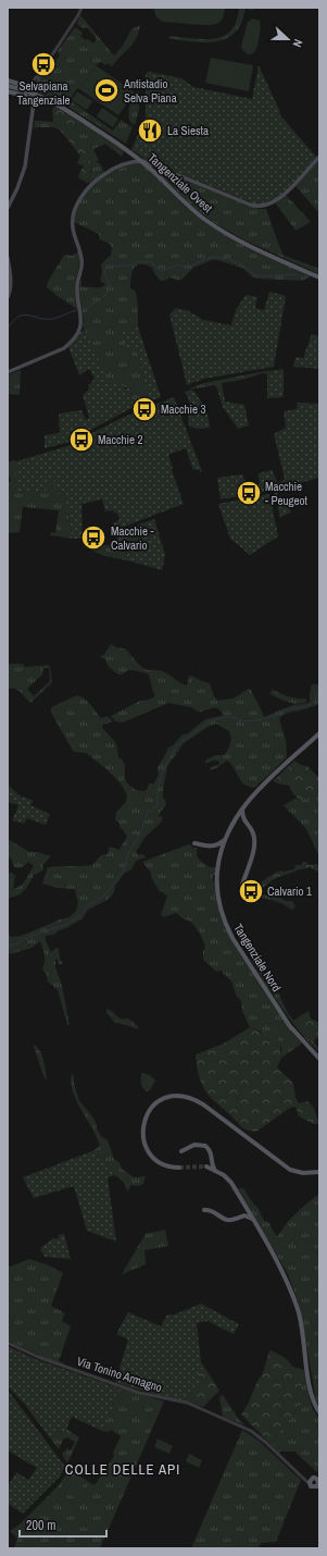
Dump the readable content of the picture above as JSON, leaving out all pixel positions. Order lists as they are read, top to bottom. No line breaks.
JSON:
{"streets":{"main road":["Tangenziale Ovest","Tangenziale Nord"],"street":["Via Tonino Armagno"]},"districts":["COLLE DELLE API"],"places":{"bus stop":["Selvapiana Tangenziale","Macchie 3","Macchie 2","Macchie - Peugeot","Macchie - Calvario","Calvario 1"],"sports":["Antistadio Selva Piana"],"restaurant":["La Siesta"]},"scale_bar":"200 m","north":"right"}
